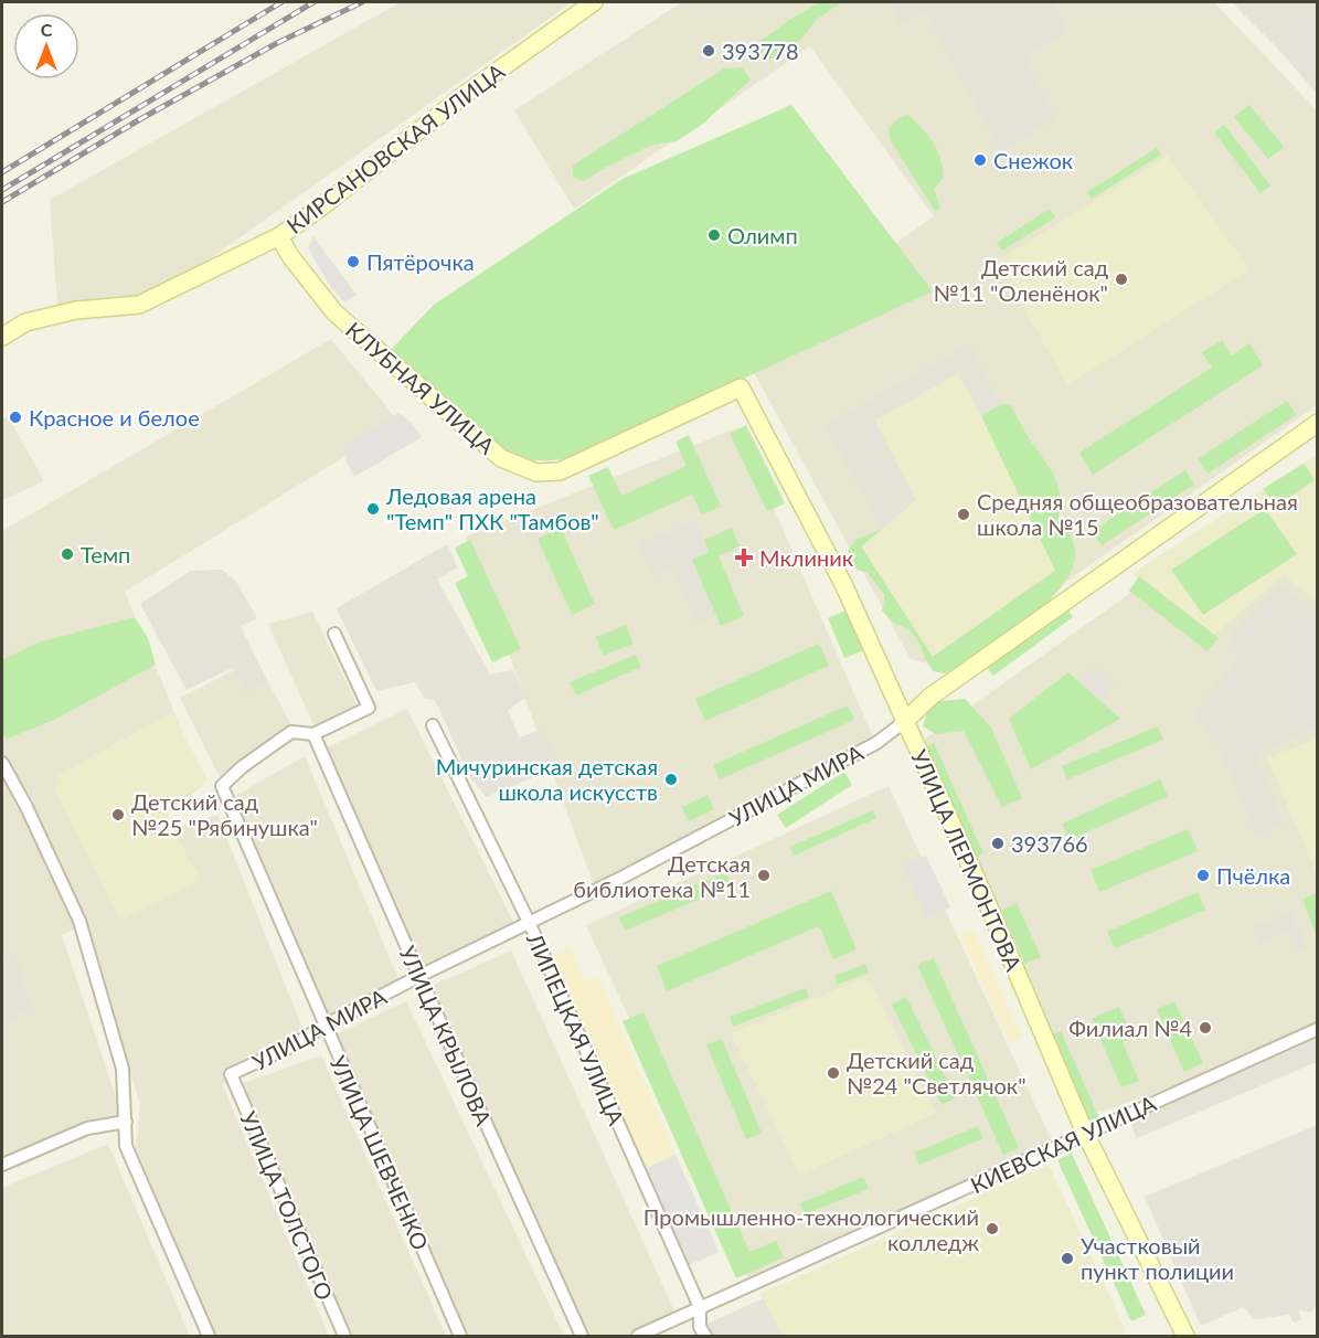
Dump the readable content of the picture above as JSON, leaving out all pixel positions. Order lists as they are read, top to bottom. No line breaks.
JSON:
{"streets":{"street":["КИРСАНОВСКАЯ УЛИЦА","КЛУБНАЯ УЛИЦА","УЛИЦА МИРА","УЛИЦА ЛЕРМОНТОВА","ЛИПЕЦКАЯ УЛИЦА","УЛИЦА КРЫЛОВА","КИЕВСКАЯ УЛИЦА","УЛИЦА ШЕВЧЕНКО","УЛИЦА ТОЛСТОГО"]},"crossings":[["КИРСАНОВСКАЯ УЛИЦА","КЛУБНАЯ УЛИЦА"],["КЛУБНАЯ УЛИЦА","УЛИЦА ЛЕРМОНТОВА"],["УЛИЦА МИРА","УЛИЦА ЛЕРМОНТОВА"],["УЛИЦА МИРА","ЛИПЕЦКАЯ УЛИЦА"],["УЛИЦА МИРА","УЛИЦА КРЫЛОВА"],["УЛИЦА МИРА","УЛИЦА ШЕВЧЕНКО"],["УЛИЦА МИРА","УЛИЦА ТОЛСТОГО"],["УЛИЦА ЛЕРМОНТОВА","КИЕВСКАЯ УЛИЦА"],["ЛИПЕЦКАЯ УЛИЦА","КИЕВСКАЯ УЛИЦА"],["УЛИЦА КРЫЛОВА","УЛИЦА ШЕВЧЕНКО"]],"places":{"other":["393778","Снежок","Олимп","Пятёрочка","Детский сад №11 \"Оленёнок\"","Красное и белое","Ледовая арена \"Темп\" ПХК \"Тамбов\"","Средняя общеобразовательная школа №15","Темп","Мичуринская детская школа искусств","Детский сад №25 \"Рябинушка\"","393766","Детская библиотека №11","Пчёлка","Филиал №4","Детский сад №24 \"Светлячок\"","Промышленно-технологический колледж","Участковый пункт полиции"],"health":["Мклиник"]},"north":"top"}
